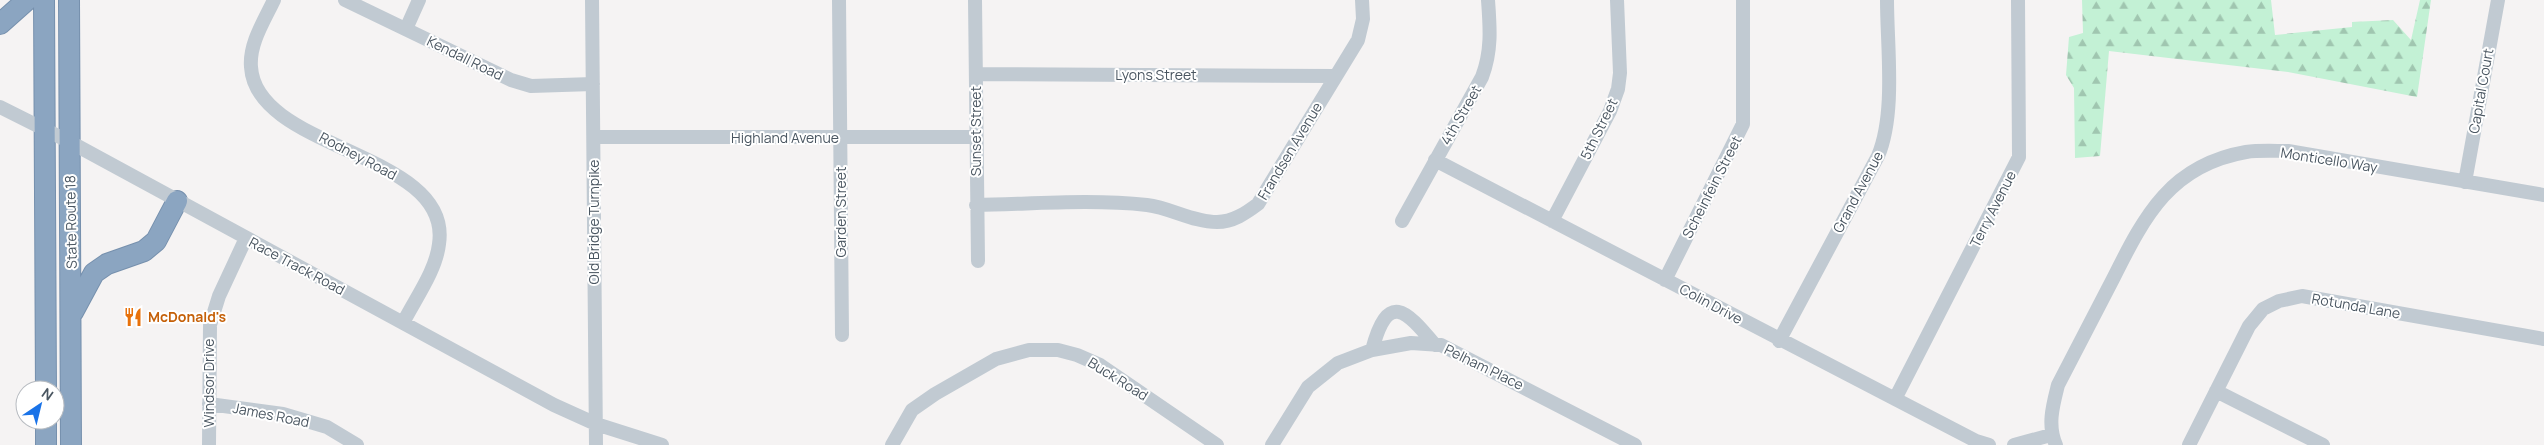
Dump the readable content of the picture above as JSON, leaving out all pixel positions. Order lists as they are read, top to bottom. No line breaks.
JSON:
{"streets":{"highway":["State Route 18"],"street":["Kendall Road","Lyons Street","Capital Court","4th Street","5th Street","Sunset Street","Highland Avenue","Frandsen Avenue","Rodney Road","Monticello Way","Scheinfein Street","Grand Avenue","Terry Avenue","Garden Street","Old Bridge Turnpike","Race Track Road","Colin Drive","Rotunda Lane","Pelham Place","Buck Road","Windsor Drive","James Road"]},"crossings":[["Kendall Road","Old Bridge Turnpike"],["Lyons Street","Sunset Street"],["Lyons Street","Frandsen Avenue"],["Capital Court","Monticello Way"],["4th Street","Colin Drive"],["5th Street","Colin Drive"],["Sunset Street","Highland Avenue"],["Sunset Street","Frandsen Avenue"],["Highland Avenue","Garden Street"],["Highland Avenue","Old Bridge Turnpike"],["Rodney Road","Race Track Road"],["Scheinfein Street","Colin Drive"],["Grand Avenue","Colin Drive"],["Terry Avenue","Colin Drive"],["State Route 18","Race Track Road"],["Old Bridge Turnpike","Race Track Road"],["Race Track Road","Windsor Drive"],["Windsor Drive","James Road"]],"places":{"restaurant":["McDonald's"]},"north":"top right"}
